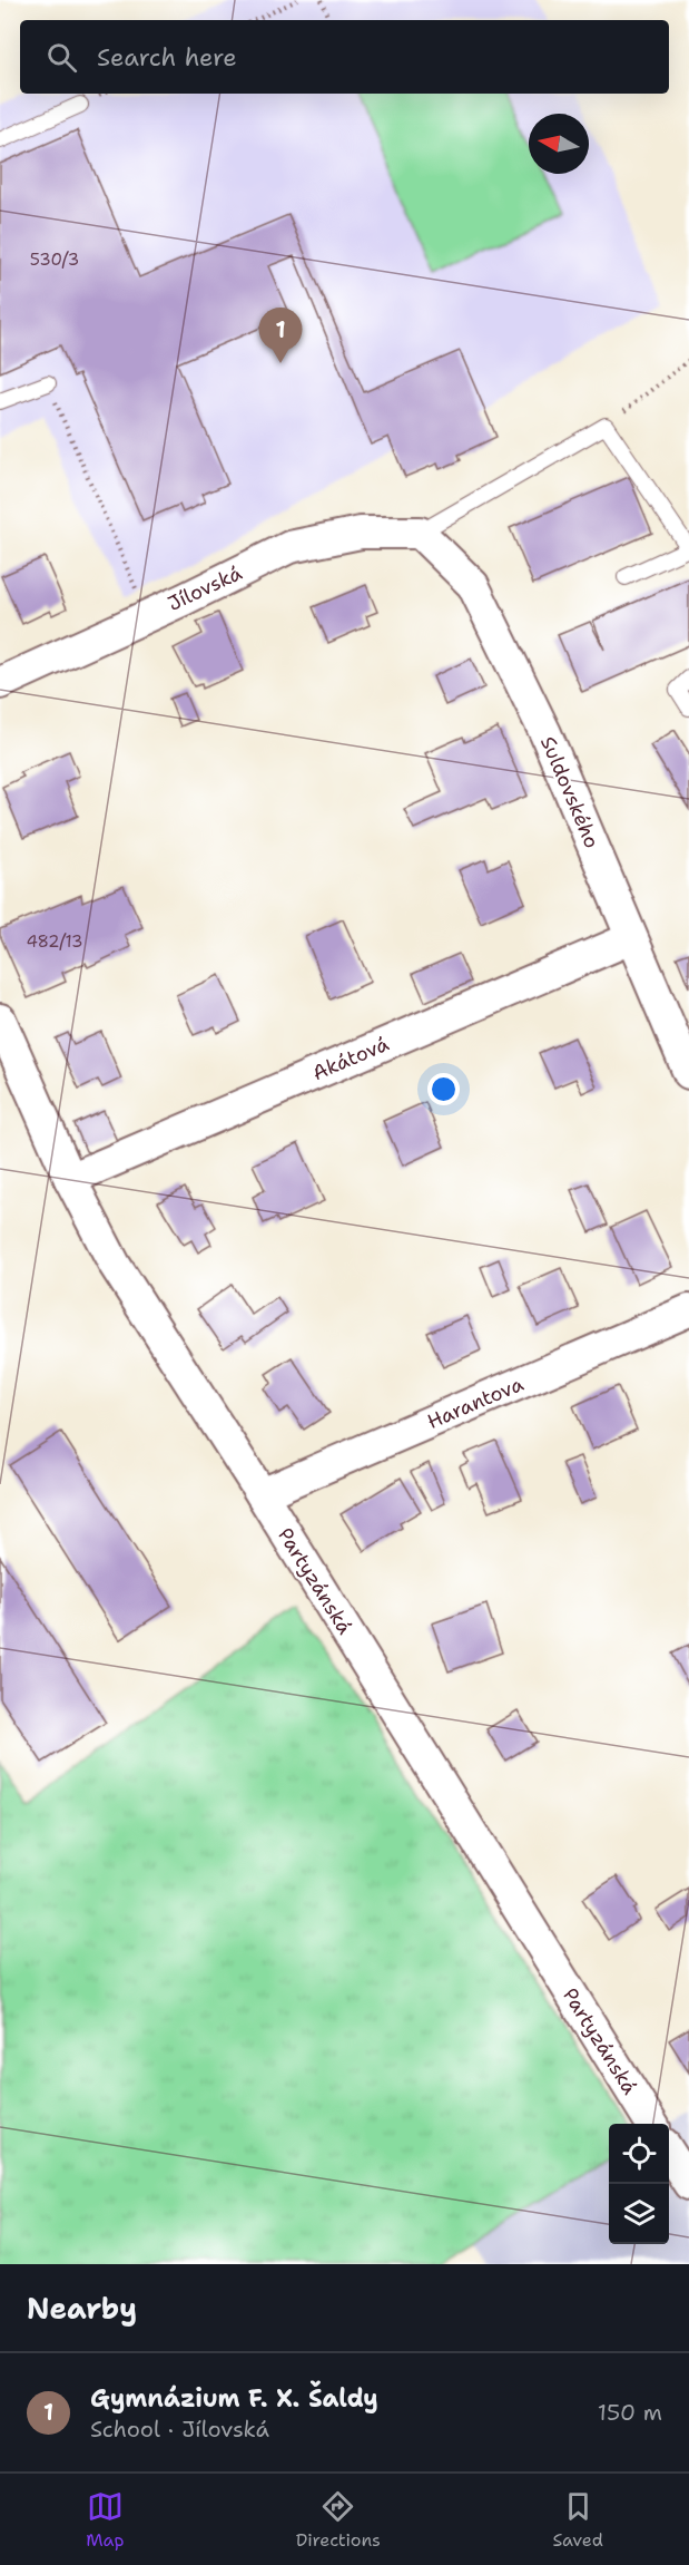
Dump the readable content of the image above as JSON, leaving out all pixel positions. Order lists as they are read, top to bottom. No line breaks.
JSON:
{"streets":{"street":["Jílovská","Suldovského","Akátová","Harantova","Partyzánská"]},"crossings":[["Jílovská","Suldovského"],["Suldovského","Akátová"],["Akátová","Partyzánská"],["Harantova","Partyzánská"]],"house_numbers":["530/3","482/13"],"north":"left","page":{"search":"Search here","pins":"1","heading":"Nearby","list":[{"mark":"1","name":"Gymnázium F. X. Šaldy","note":"School · Jílovská","value":"150 m"}],"nav":["Map","Directions","Saved"]}}
